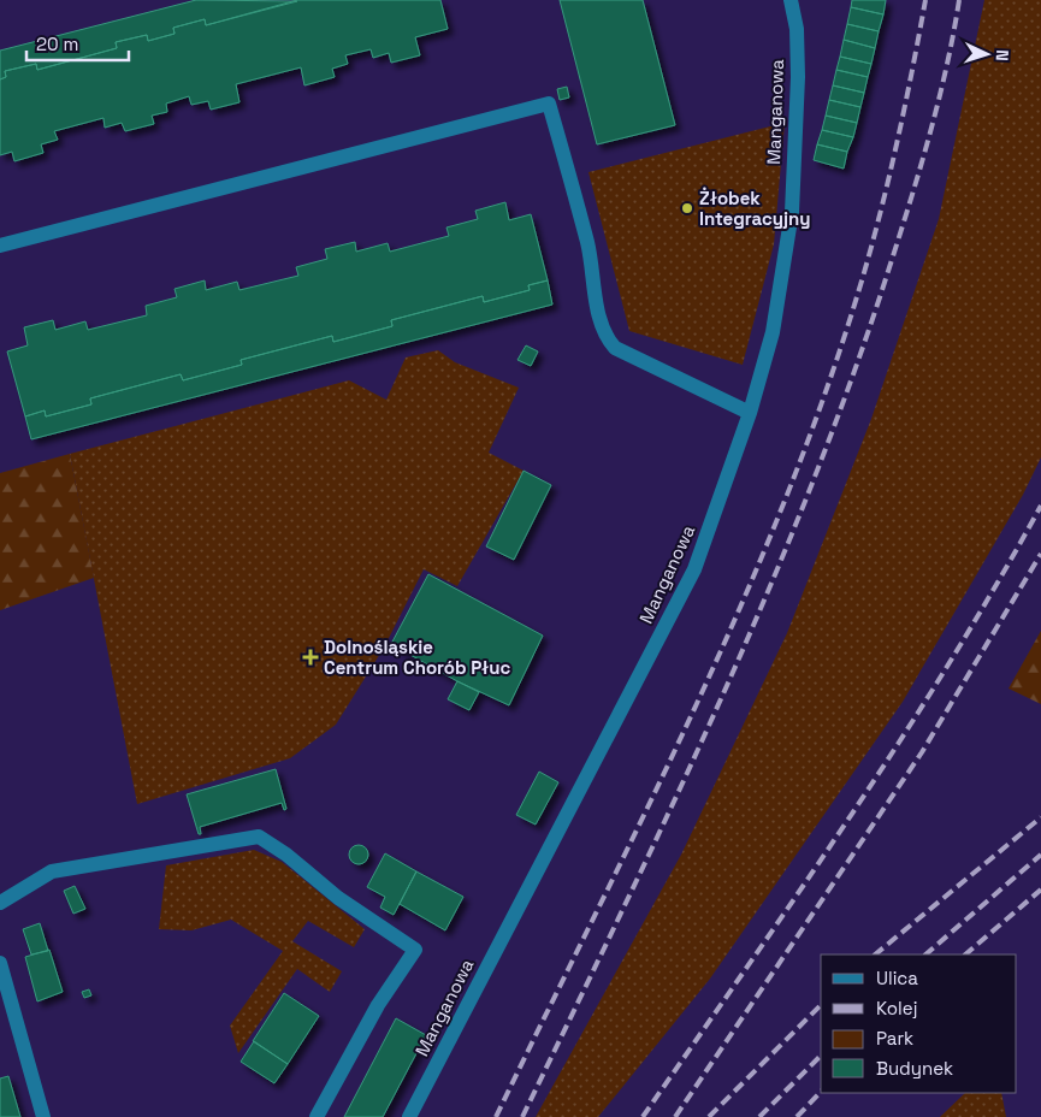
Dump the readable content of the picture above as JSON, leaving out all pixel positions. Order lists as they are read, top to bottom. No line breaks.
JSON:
{"streets":{"street":["Manganowa"]},"places":{"other":["Żłobek Integracyjny"],"health":["Dolnośląskie Centrum Chorób Płuc"]},"legend":["Ulica","Kolej","Park","Budynek"],"scale_bar":"20 m","north":"right"}
